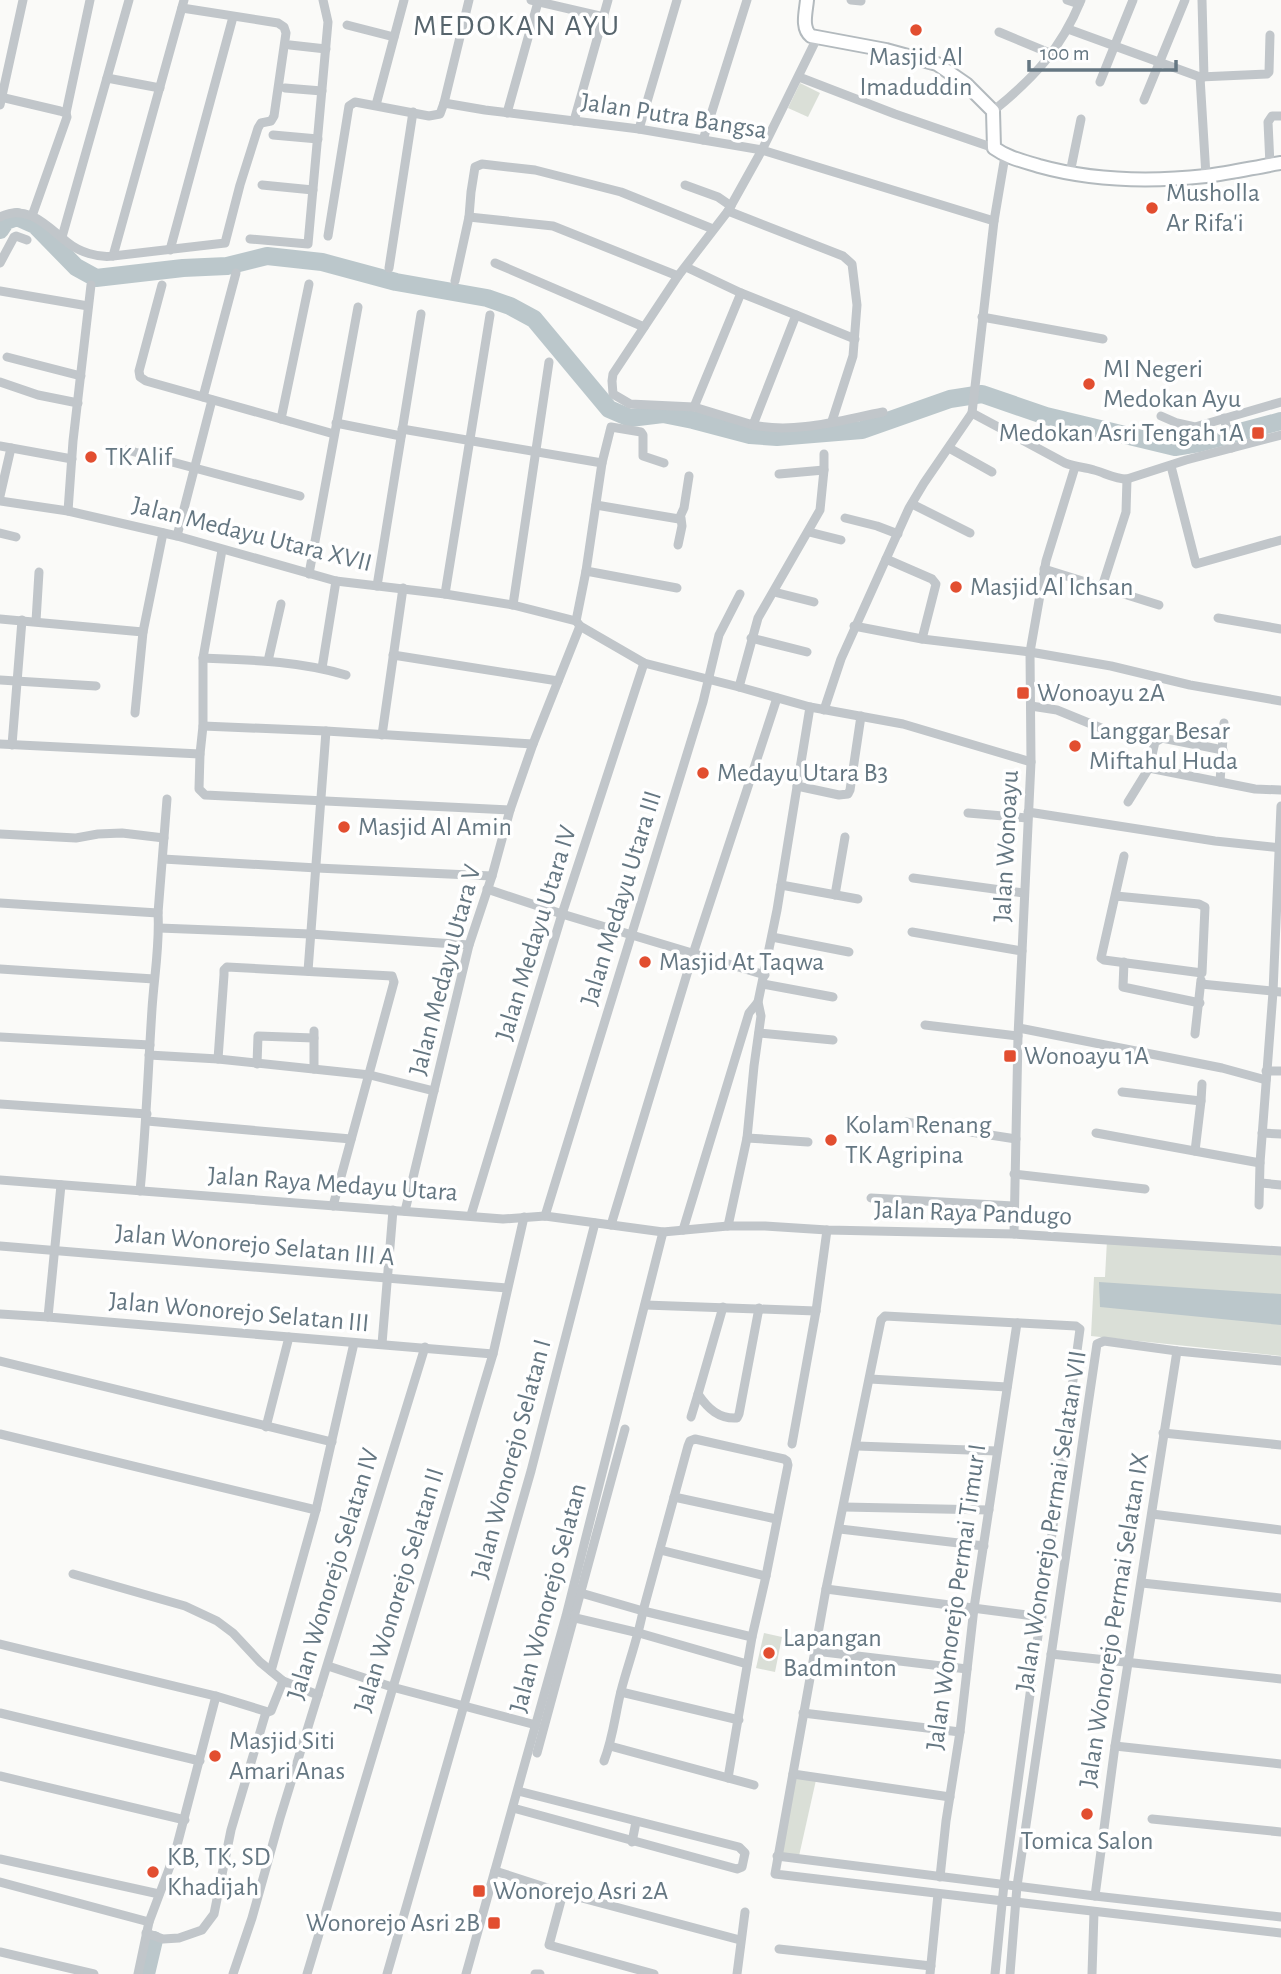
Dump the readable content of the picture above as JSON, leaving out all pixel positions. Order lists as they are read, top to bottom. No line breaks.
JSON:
{"streets":{"street":["Jalan Putra Bangsa","Jalan Medayu Utara XVII","Jalan Wonoayu","Jalan Medayu Utara III","Jalan Medayu Utara IV","Jalan Medayu Utara V","Jalan Raya Medayu Utara","Jalan Raya Pandugo","Jalan Wonorejo Selatan III A","Jalan Wonorejo Selatan III","Jalan Wonorejo Selatan I","Jalan Wonorejo Permai Selatan VII","Jalan Wonorejo Selatan IV","Jalan Wonorejo Selatan II","Jalan Wonorejo Permai Timur I","Jalan Wonorejo Selatan","Jalan Wonorejo Permai Selatan IX"]},"crossings":[["Jalan Medayu Utara XVII","Jalan Wonoayu"],["Jalan Medayu Utara XVII","Jalan Medayu Utara III"],["Jalan Medayu Utara XVII","Jalan Medayu Utara IV"],["Jalan Medayu Utara XVII","Jalan Medayu Utara V"],["Jalan Wonoayu","Jalan Raya Pandugo"],["Jalan Medayu Utara III","Jalan Raya Medayu Utara"],["Jalan Medayu Utara IV","Jalan Raya Medayu Utara"],["Jalan Medayu Utara V","Jalan Raya Medayu Utara"],["Jalan Raya Medayu Utara","Jalan Raya Pandugo"],["Jalan Raya Medayu Utara","Jalan Wonorejo Selatan I"],["Jalan Raya Medayu Utara","Jalan Wonorejo Selatan II"],["Jalan Raya Medayu Utara","Jalan Wonorejo Selatan"],["Jalan Raya Pandugo","Jalan Wonorejo Selatan"],["Jalan Wonorejo Selatan III A","Jalan Wonorejo Selatan II"],["Jalan Wonorejo Selatan III","Jalan Wonorejo Selatan IV"],["Jalan Wonorejo Selatan III","Jalan Wonorejo Selatan II"],["Jalan Wonorejo Permai Selatan VII","Jalan Wonorejo Permai Selatan IX"]],"districts":["MEDOKAN AYU"],"places":{"other":["Masjid Al Imaduddin","Musholla Ar Rifa'i","MI Negeri Medokan Ayu","TK Alif","Masjid Al Ichsan","Langgar Besar Miftahul Huda","Medayu Utara B3","Masjid Al Amin","Masjid At Taqwa","Kolam Renang TK Agripina","Lapangan Badminton","Masjid Siti Amari Anas","Tomica Salon","KB, TK, SD Khadijah"],"transit":["Medokan Asri Tengah 1A","Wonoayu 2A","Wonoayu 1A","Wonorejo Asri 2A","Wonorejo Asri 2B"]},"scale_bar":"100 m"}
